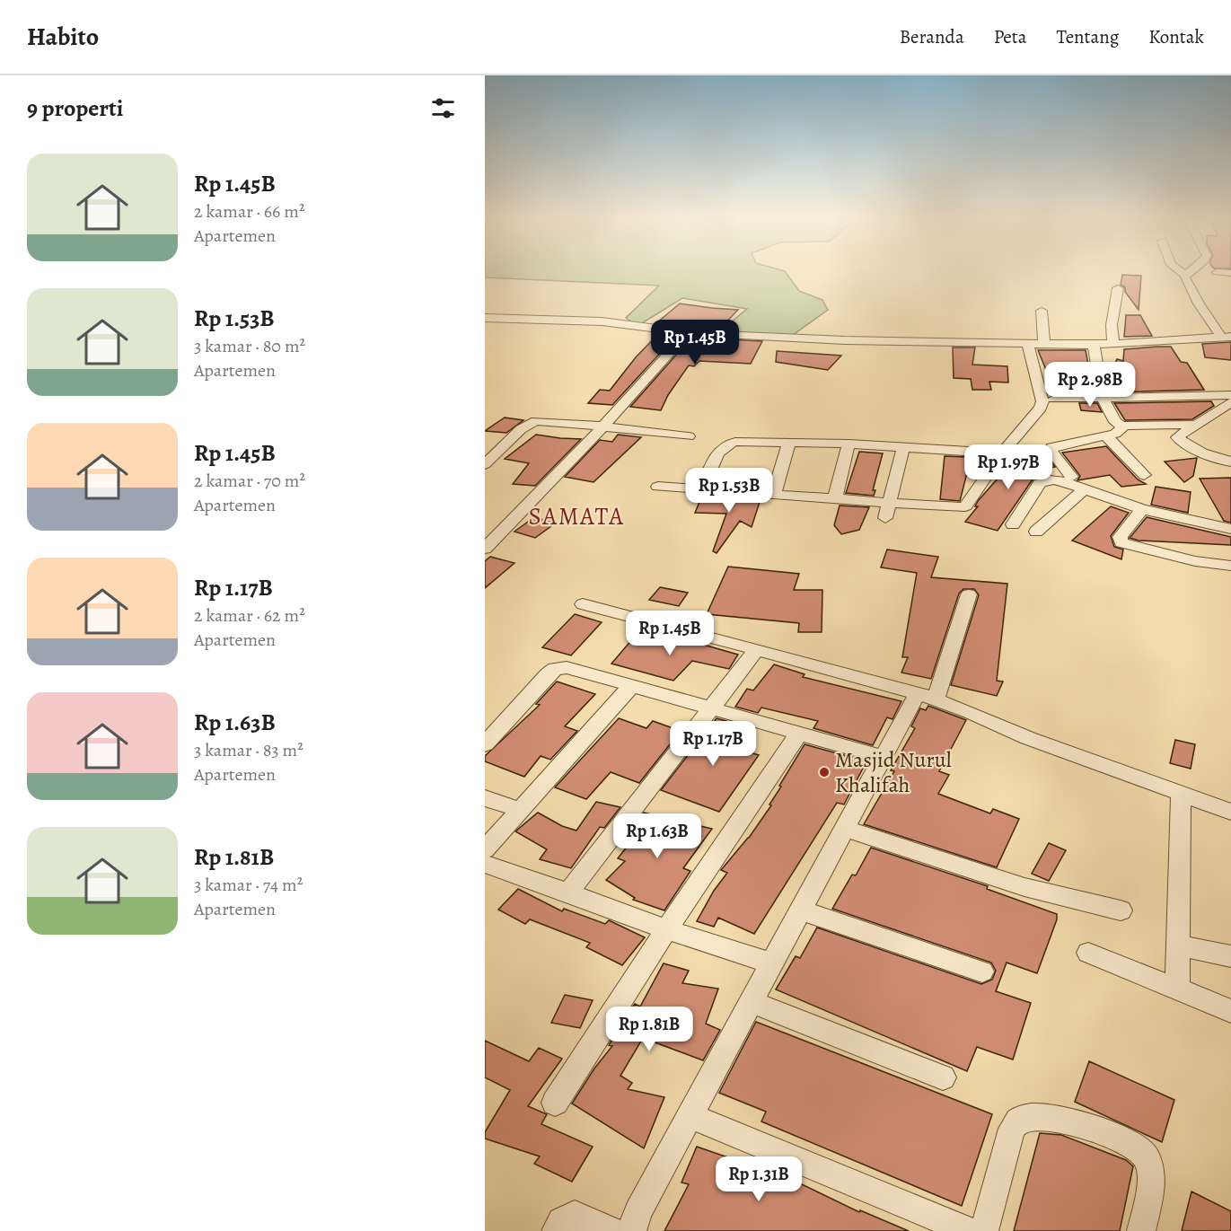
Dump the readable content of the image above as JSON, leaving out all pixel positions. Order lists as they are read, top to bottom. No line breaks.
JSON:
{"districts":["SAMATA"],"places":["Masjid Nurul Khalifah"],"page":{"header":"Habito","nav":["Beranda","Peta","Tentang","Kontak"],"heading":"9 properti","list":[{"name":"Rp 1.45B","note":"2 kamar · 66 m² · Apartemen"},{"name":"Rp 1.53B","note":"3 kamar · 80 m² · Apartemen"},{"name":"Rp 1.45B","note":"2 kamar · 70 m² · Apartemen"},{"name":"Rp 1.17B","note":"2 kamar · 62 m² · Apartemen"},{"name":"Rp 1.63B","note":"3 kamar · 83 m² · Apartemen"},{"name":"Rp 1.81B","note":"3 kamar · 74 m² · Apartemen"}],"price":["Rp 1.45B","Rp 2.98B","Rp 1.97B","Rp 1.53B","Rp 1.45B","Rp 1.17B","Rp 1.63B","Rp 1.81B","Rp 1.31B"]}}
